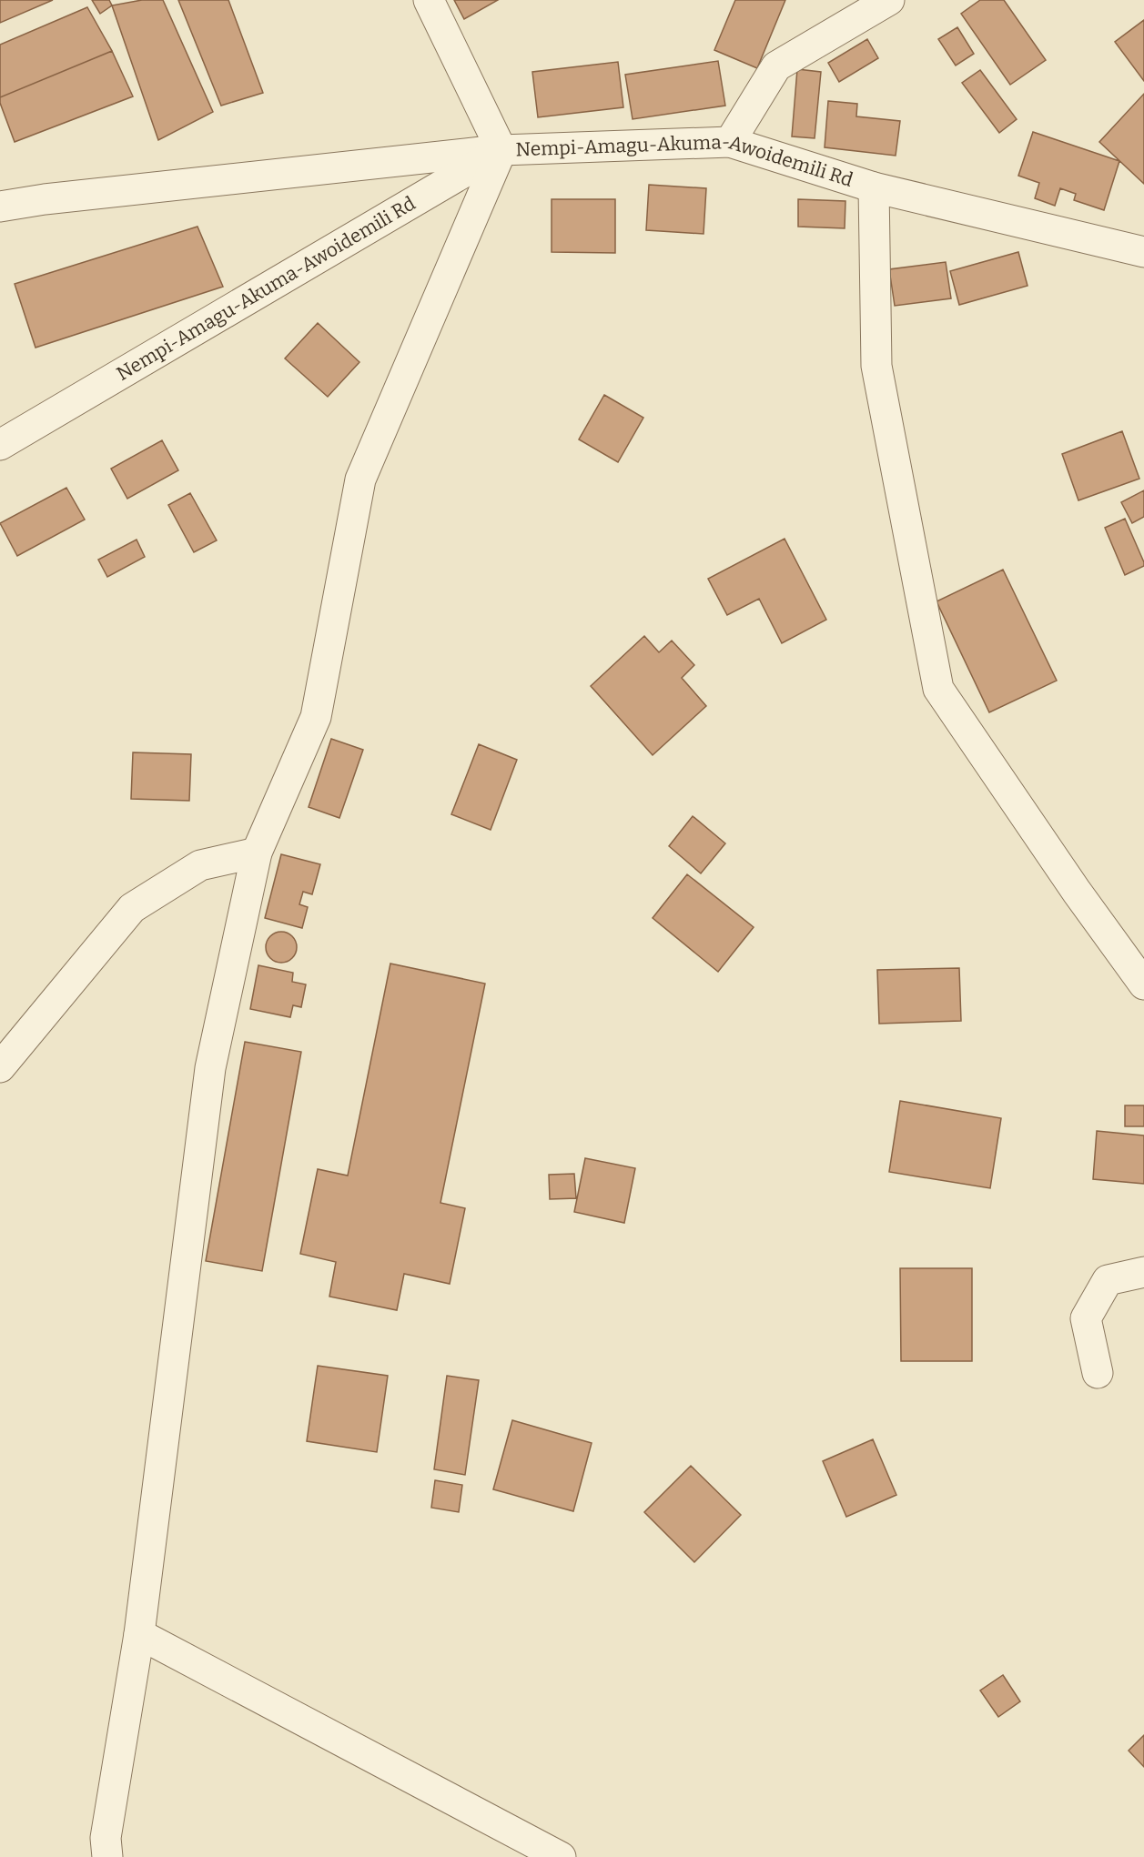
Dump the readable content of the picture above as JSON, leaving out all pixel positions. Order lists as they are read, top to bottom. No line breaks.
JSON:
{"streets":{"street":["Nempi-Amagu-Akuma-Awoidemili Rd"]}}
